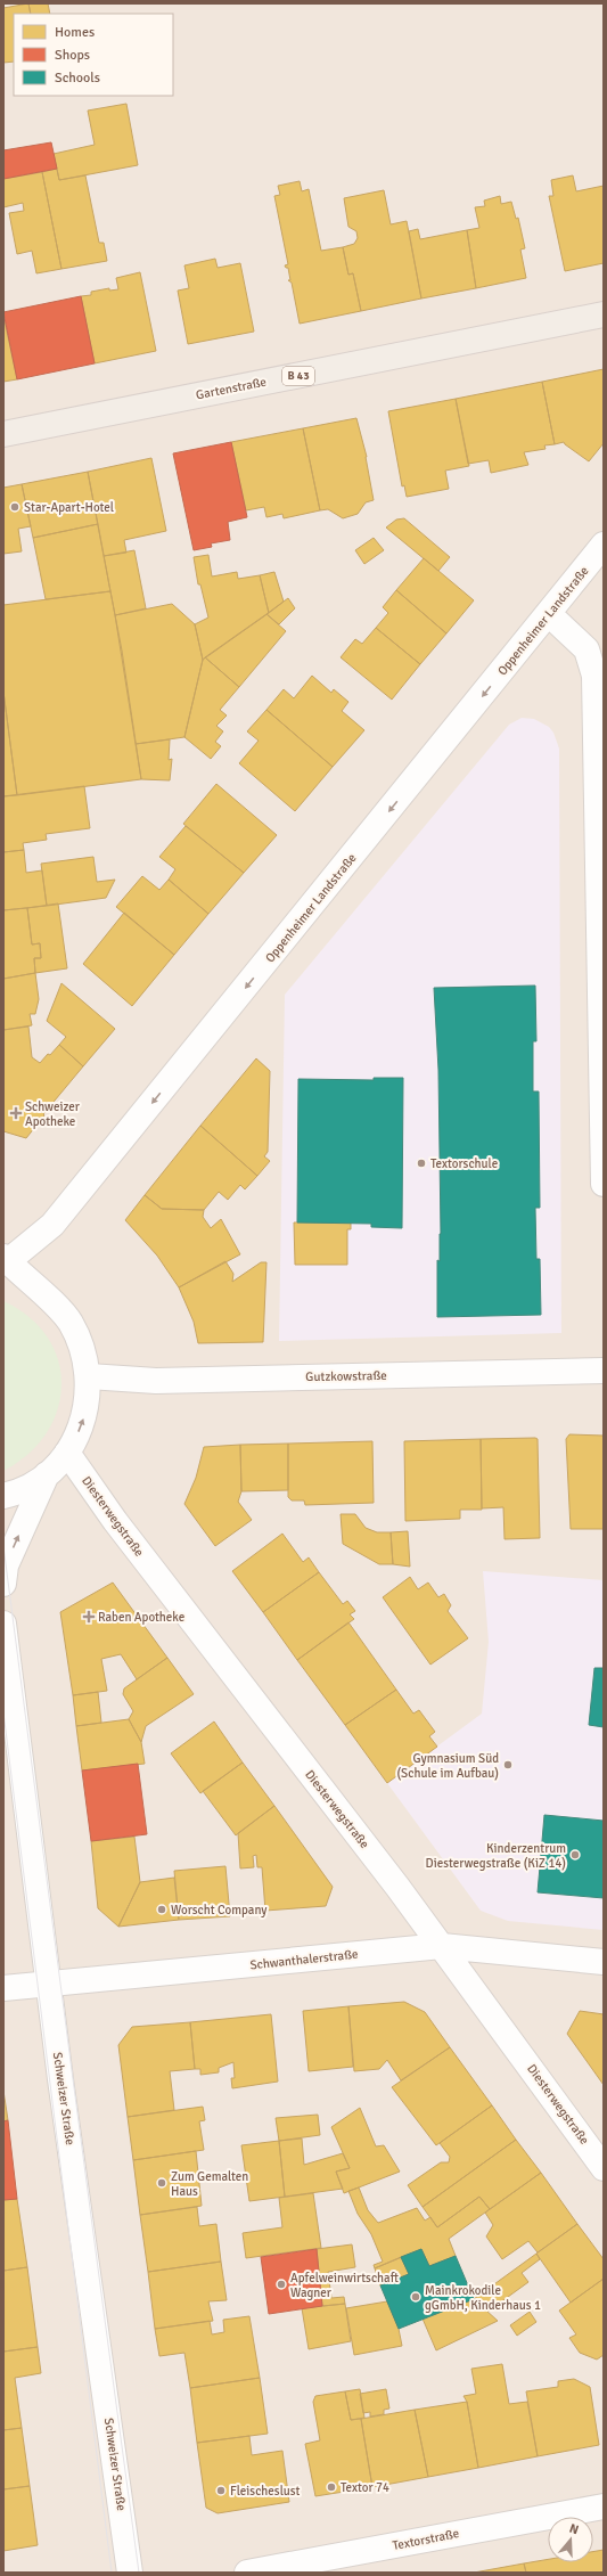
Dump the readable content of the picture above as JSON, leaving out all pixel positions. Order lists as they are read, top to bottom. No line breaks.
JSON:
{"streets":{"main road":["B 43","Gartenstraße"],"street":["Oppenheimer Landstraße","Gutzkowstraße","Diesterwegstraße","Schwanthalerstraße","Schweizer Straße","Textorstraße"]},"crossings":[["Diesterwegstraße","Schwanthalerstraße"],["Schwanthalerstraße","Schweizer Straße"]],"one_way":["Oppenheimer Landstraße"],"places":{"other":["Star-Apart-Hotel","Textorschule","Gymnasium Süd (Schule im Aufbau)","Kinderzentrum Diesterwegstraße (KiZ 14)","Worscht Company","Zum Gemalten Haus","Apfelweinwirtschaft Wagner","Mainkrokodile gGmbH, Kinderhaus 1","Textor 74","Fleischeslust"],"health":["Schweizer Apotheke","Raben Apotheke"]},"legend":["Homes","Shops","Schools"],"north":"top"}
